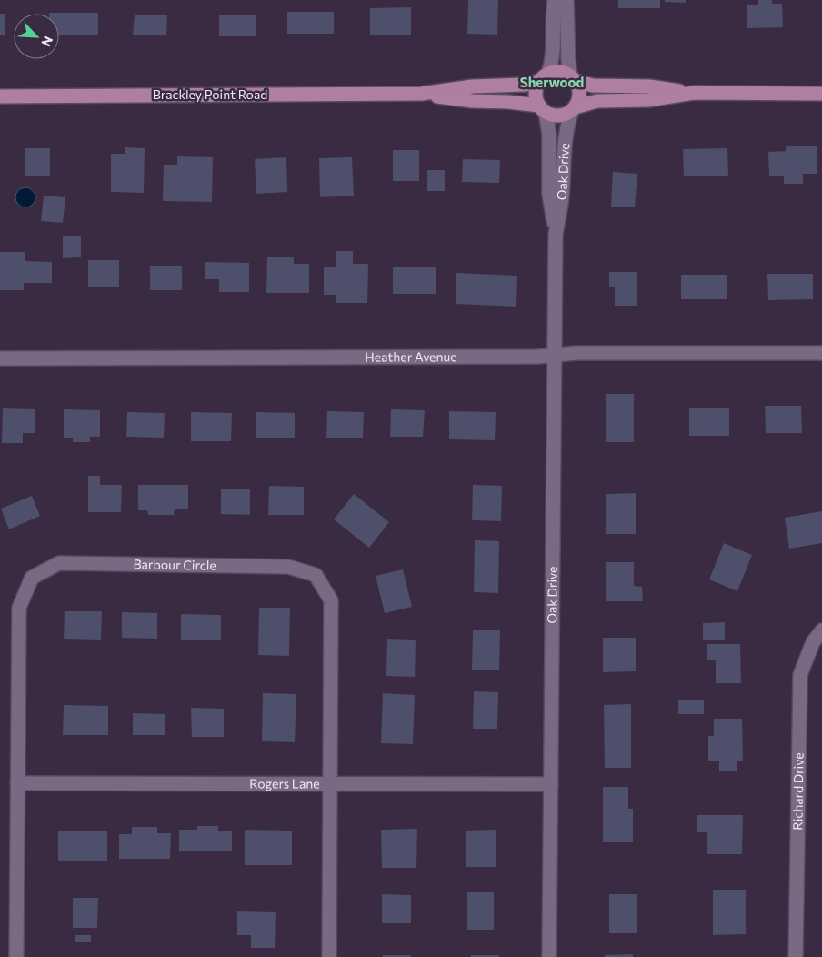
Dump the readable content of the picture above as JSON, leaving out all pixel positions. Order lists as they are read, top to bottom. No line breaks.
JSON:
{"streets":{"main road":["Brackley Point Road"],"street":["Oak Drive","Heather Avenue","Barbour Circle","Rogers Lane","Richard Drive"]},"crossings":[["Brackley Point Road","Oak Drive"],["Oak Drive","Heather Avenue"],["Oak Drive","Rogers Lane"],["Barbour Circle","Rogers Lane"]],"districts":["Sherwood"],"north":"bottom right"}
